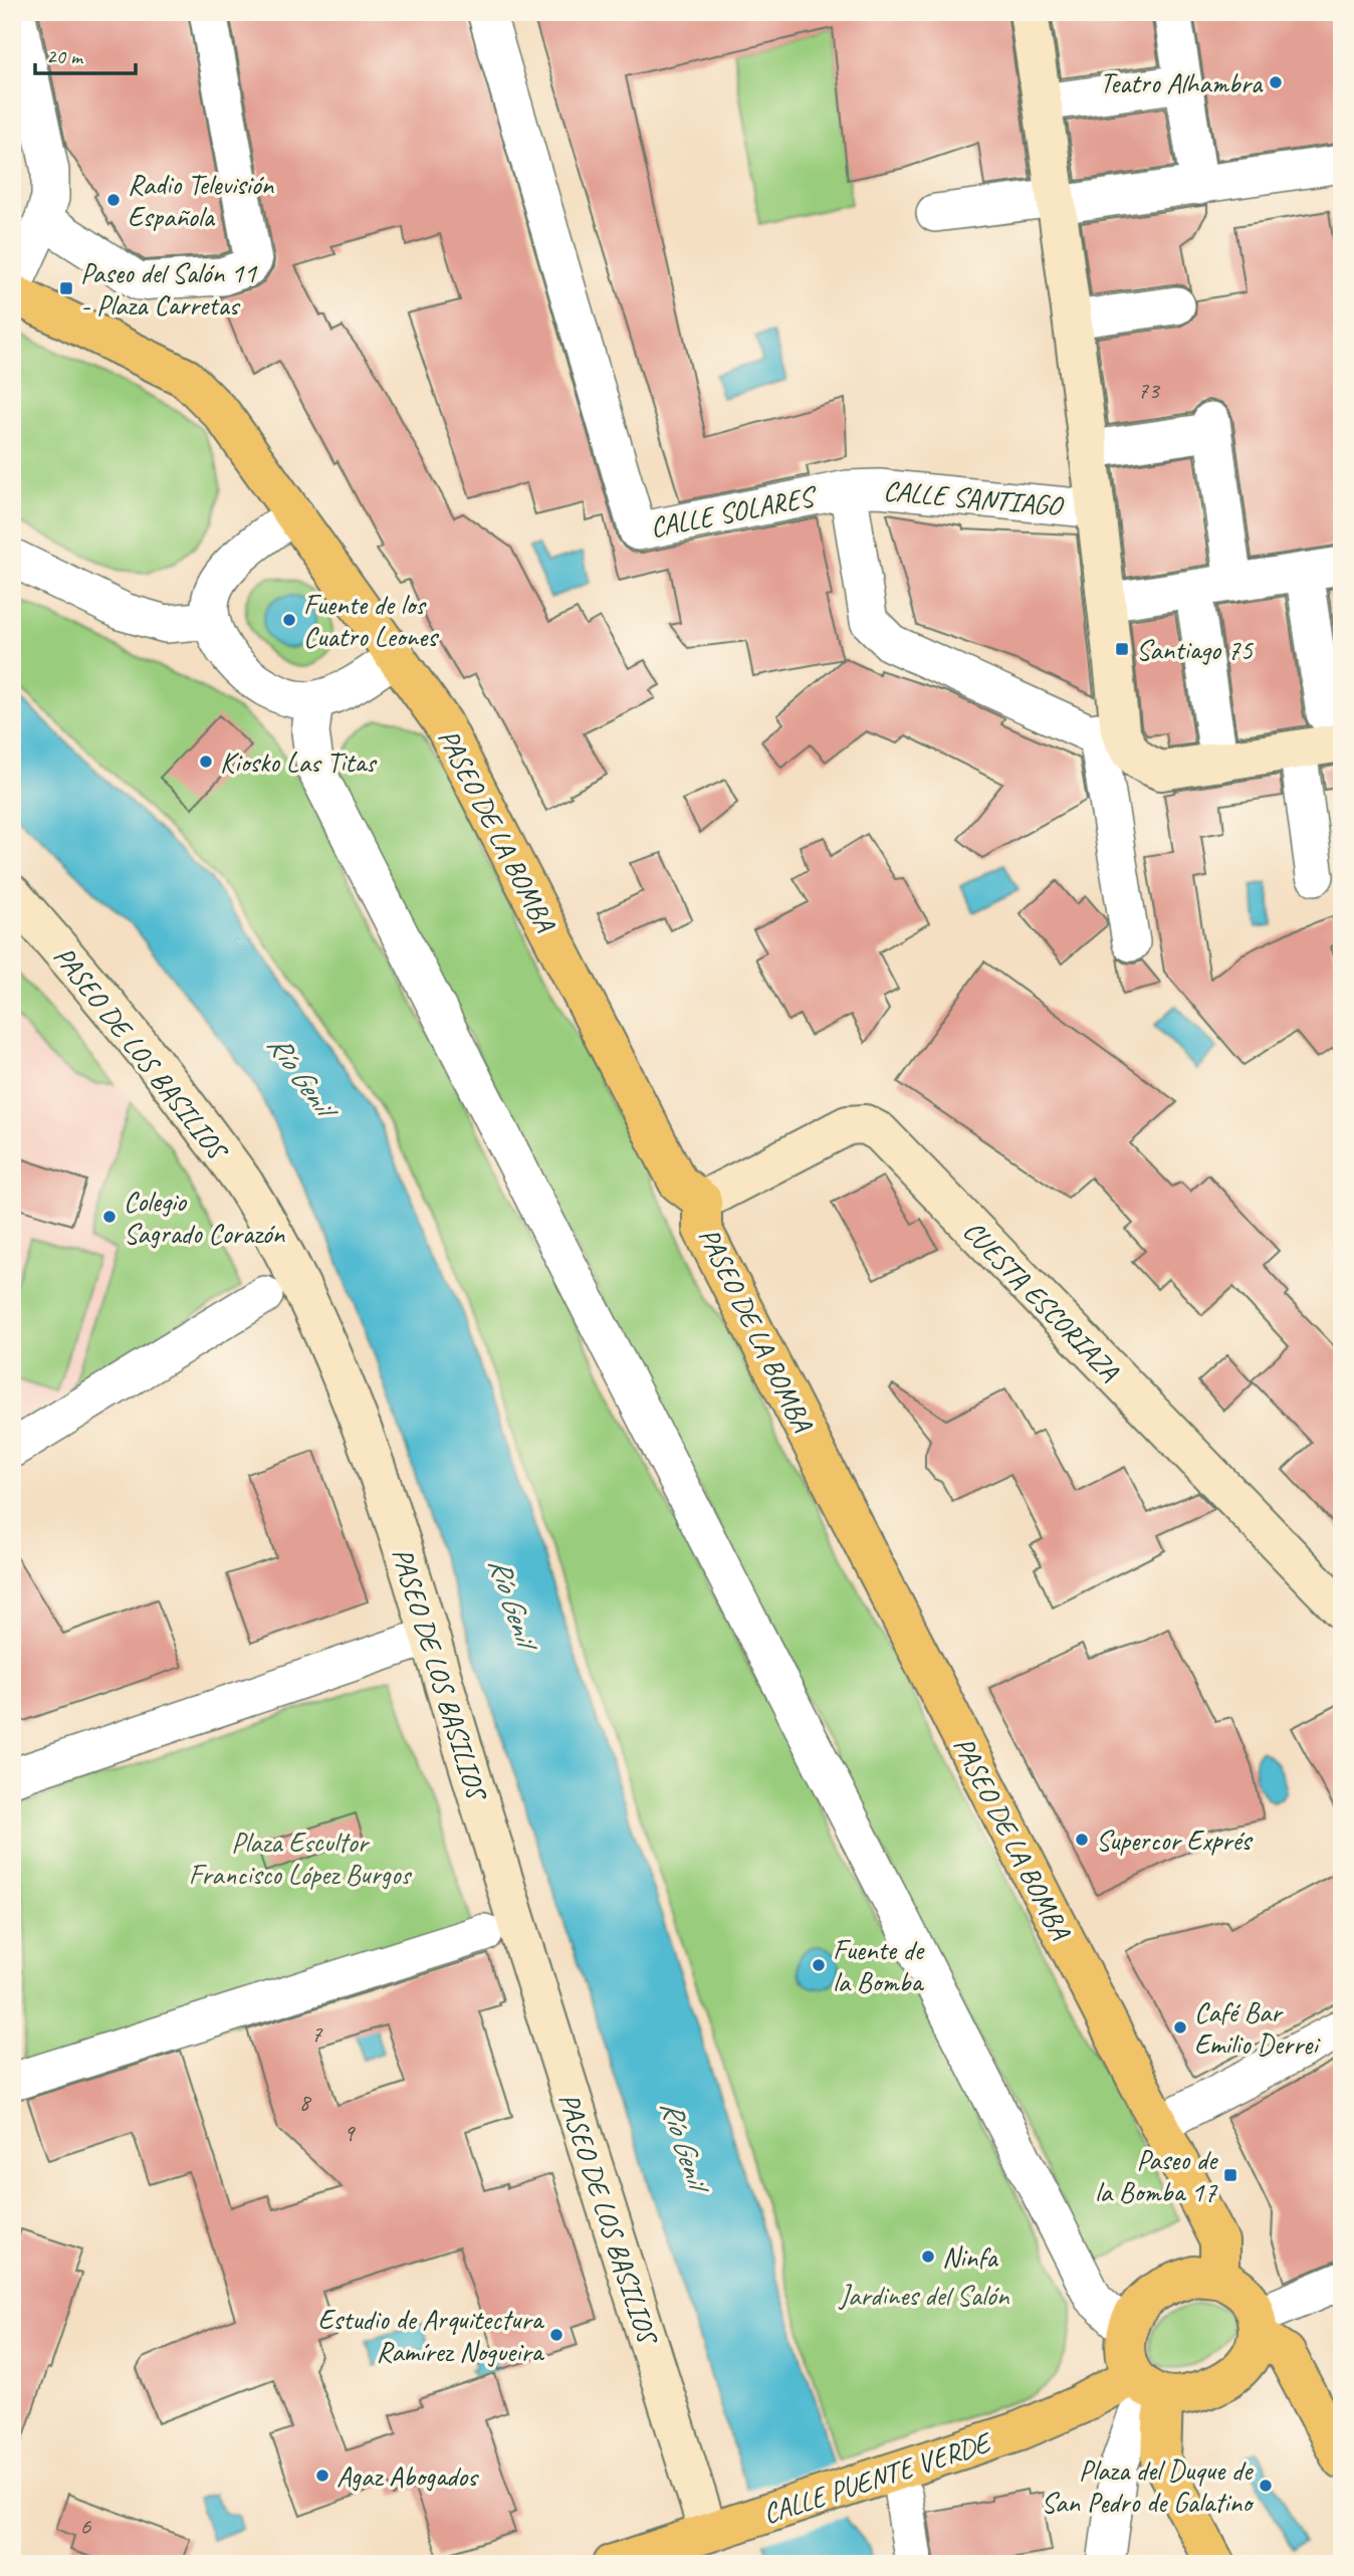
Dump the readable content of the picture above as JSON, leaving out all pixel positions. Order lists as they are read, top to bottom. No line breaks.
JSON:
{"streets":{"main road":["CALLE SANTIAGO","PASEO DE LA BOMBA","PASEO DE LOS BASILIOS","CUESTA ESCORIAZA","CALLE PUENTE VERDE"],"street":["CALLE SOLARES"]},"crossings":[["CALLE SANTIAGO","CALLE SOLARES"],["PASEO DE LA BOMBA","CUESTA ESCORIAZA"],["PASEO DE LA BOMBA","CALLE PUENTE VERDE"],["PASEO DE LOS BASILIOS","CALLE PUENTE VERDE"]],"water":["Río Genil"],"parks":["Plaza Escultor Francisco López Burgos","Jardines del Salón"],"places":{"other":["Teatro Alhambra","Radio Televisión Española","Fuente de los Cuatro Leones","Kiosko Las Titas","Colegio Sagrado Corazón","Supercor Exprés","Fuente de la Bomba","Café Bar Emilio Derrei","Ninfa","Estudio de Arquitectura Ramírez Nogueira","Agaz Abogados","Plaza del Duque de San Pedro de Galatino"],"transit":["Paseo del Salón 11 - Plaza Carretas","Santiago 75","Paseo de la Bomba 17"]},"house_numbers":["73","7","8","9","6"],"scale_bar":"20 m"}
